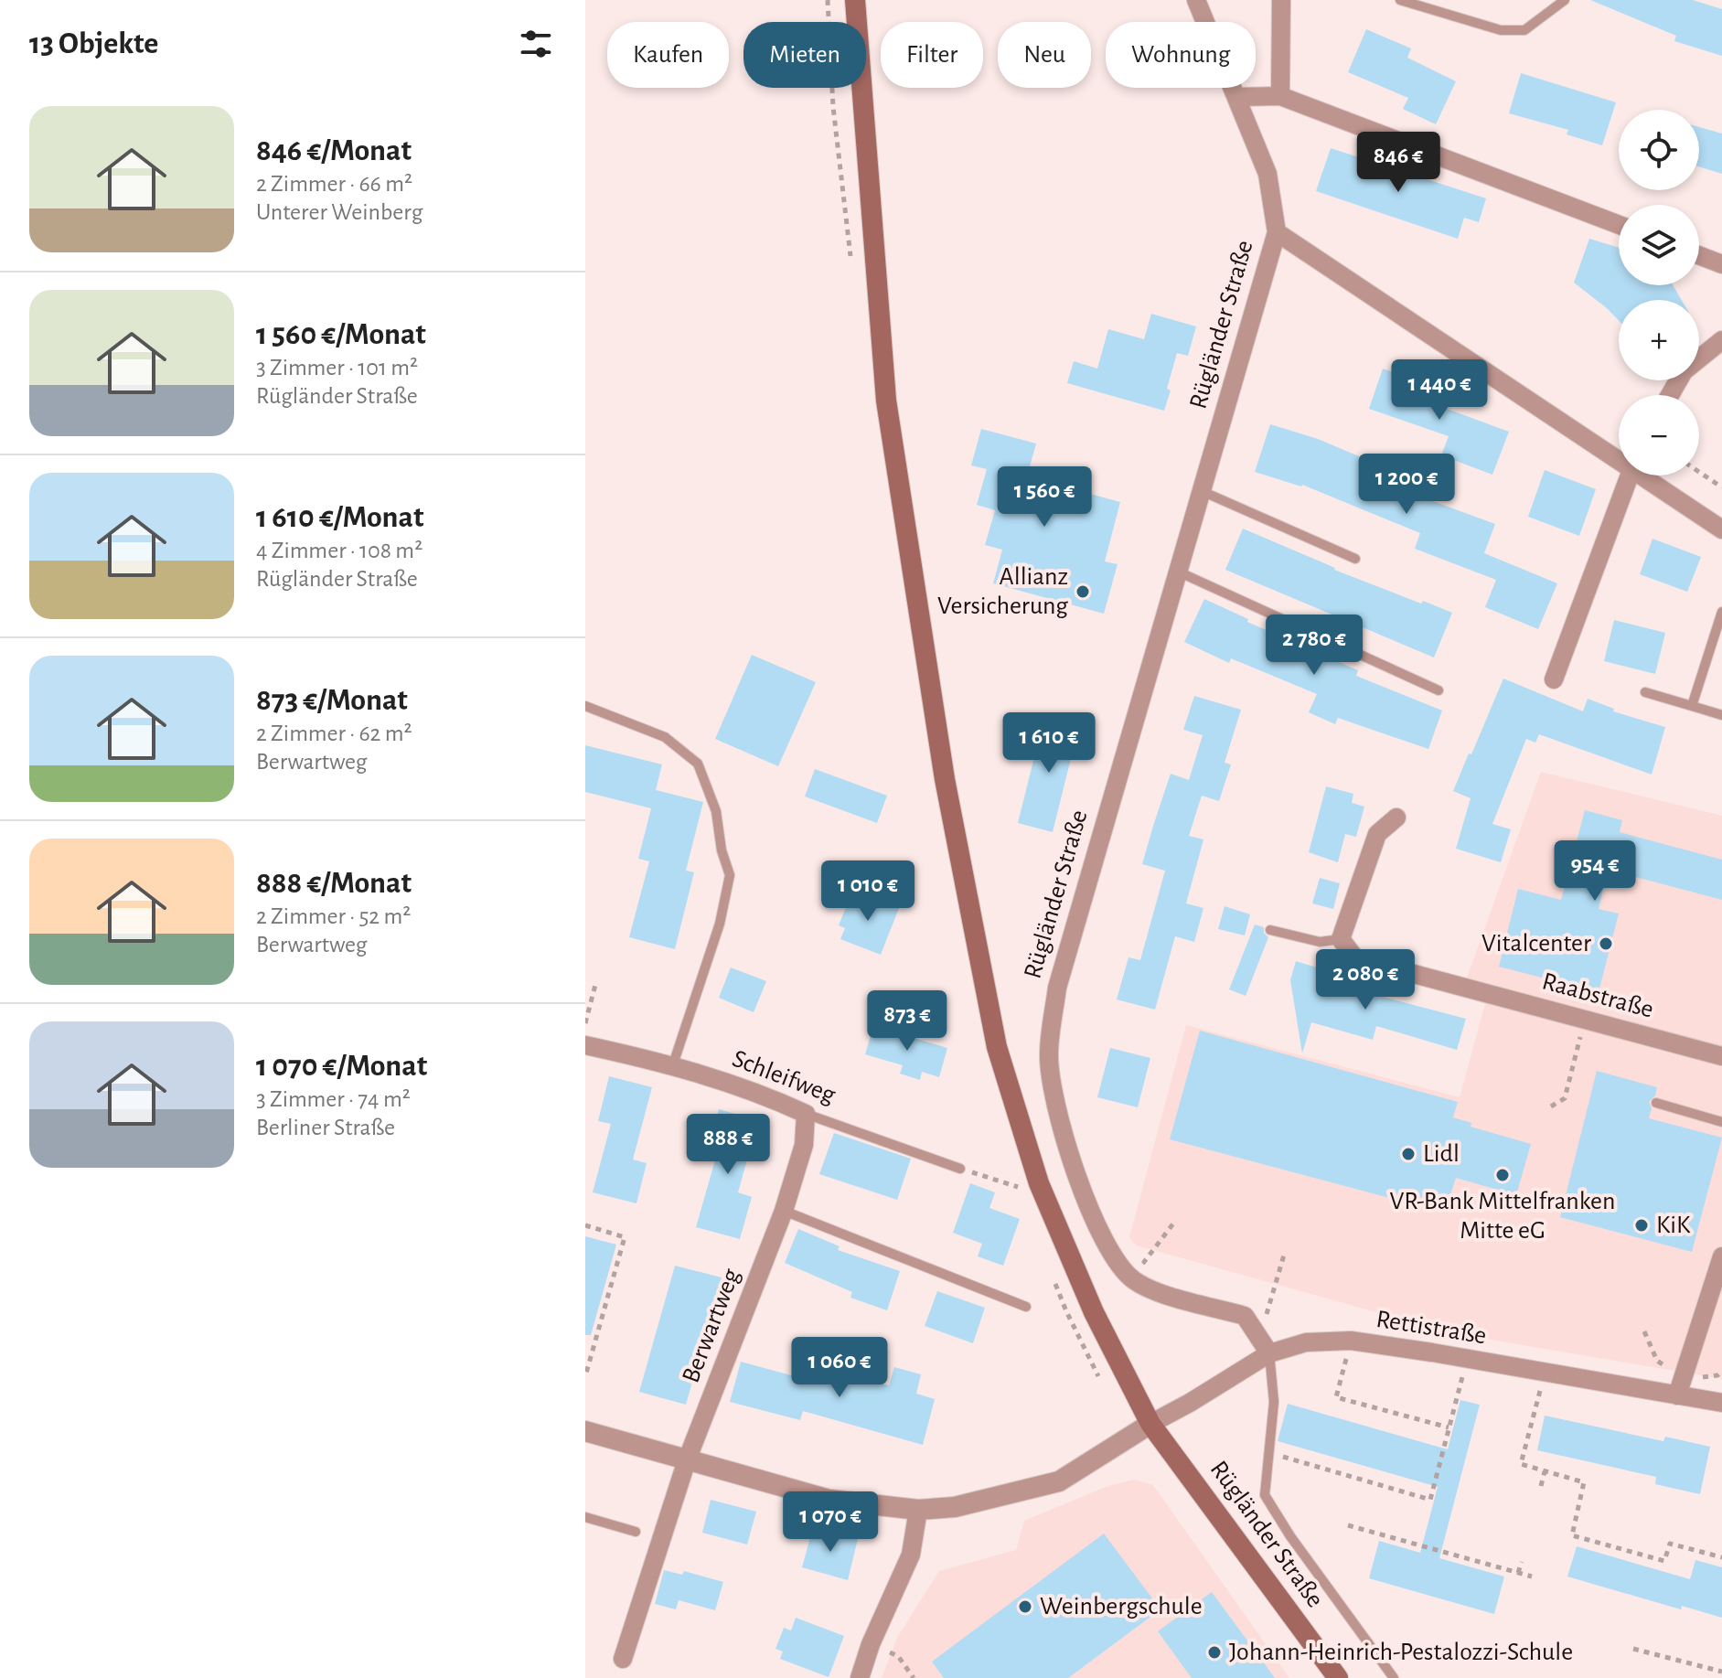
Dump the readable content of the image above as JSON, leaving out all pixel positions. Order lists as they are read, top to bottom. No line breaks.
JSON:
{"streets":{"main road":["Rügländer Straße"],"street":["Raabstraße","Schleifweg","Berwartweg","Rettistraße"]},"crossings":[["Rügländer Straße","Rettistraße"],["Schleifweg","Berwartweg"]],"places":["Allianz Versicherung","Vitalcenter","Lidl","VR-Bank Mittelfranken Mitte eG","KiK","Weinbergschule","Johann-Heinrich-Pestalozzi-Schule"],"page":{"heading":"13 Objekte","chip":["Kaufen","Mieten","Filter","Neu","Wohnung"],"list":[{"name":"846 €/Monat","note":"2 Zimmer · 66 m² · Unterer Weinberg"},{"name":"1 560 €/Monat","note":"3 Zimmer · 101 m² · Rügländer Straße"},{"name":"1 610 €/Monat","note":"4 Zimmer · 108 m² · Rügländer Straße"},{"name":"873 €/Monat","note":"2 Zimmer · 62 m² · Berwartweg"},{"name":"888 €/Monat","note":"2 Zimmer · 52 m² · Berwartweg"},{"name":"1 070 €/Monat","note":"3 Zimmer · 74 m² · Berliner Straße"}],"map_buttons":["+","−"],"price":["846 €","1 440 €","1 200 €","1 560 €","2 780 €","1 610 €","954 €","1 010 €","2 080 €","873 €","888 €","1 060 €","1 070 €"]}}
